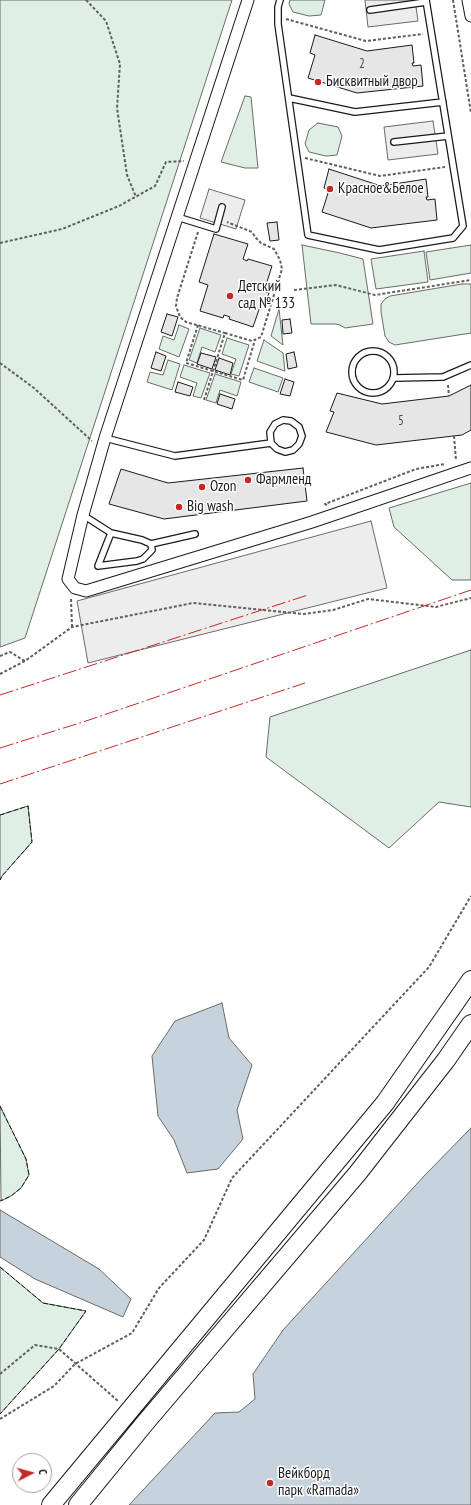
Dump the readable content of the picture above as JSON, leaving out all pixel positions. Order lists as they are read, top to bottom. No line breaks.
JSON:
{"places":["Бисквитный двор","Красное&Белое","Детский сад № 133","Фармленд","Ozon","Big wash","Вейкборд парк «Ramada»"],"house_numbers":["2","5"],"north":"right"}
